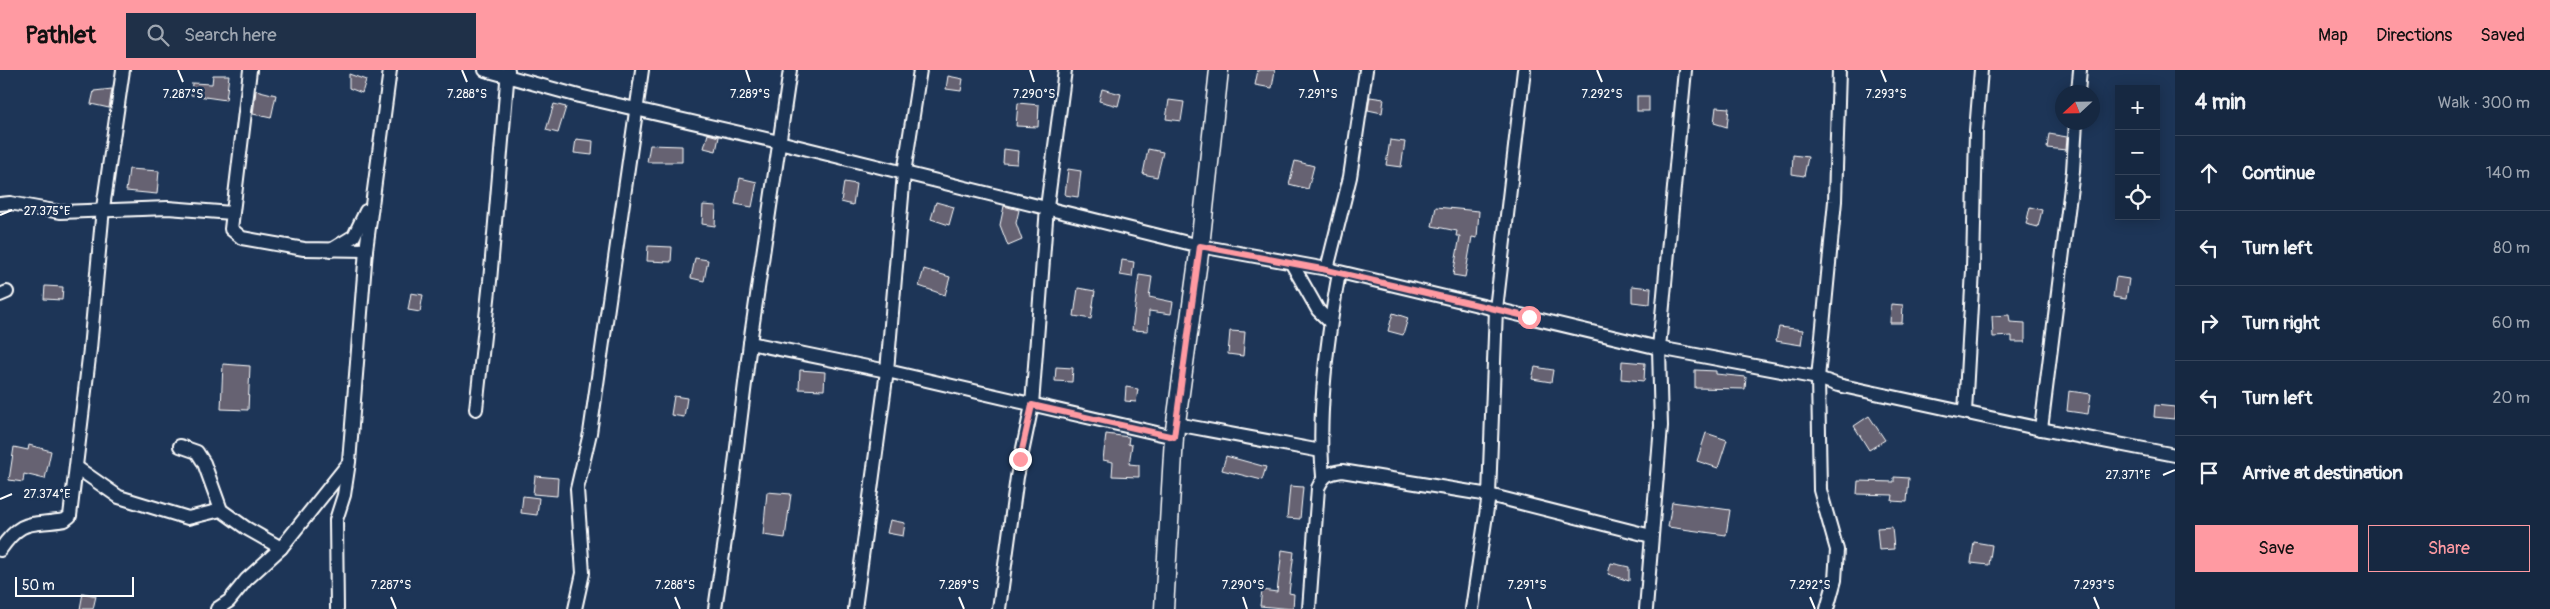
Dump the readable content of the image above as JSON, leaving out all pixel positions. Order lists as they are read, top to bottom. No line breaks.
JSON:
{"scale_bar":"50 m","north":"left","page":{"header":"Pathlet","search":"Search here","nav":["Map","Directions","Saved"],"heading":["4 min","Walk · 300 m"],"map_buttons":["+","−"],"list":[["Continue","140 m"],["Turn left","80 m"],["Turn right","60 m"],["Turn left","20 m"],"Arrive at destination"],"buttons":["Save","Share"],"scale":"50 m"},"coordinates":["7.287°S","7.288°S","7.289°S","7.290°S","7.291°S","7.292°S","7.293°S","27.375°E","27.371°E","27.374°E"]}
